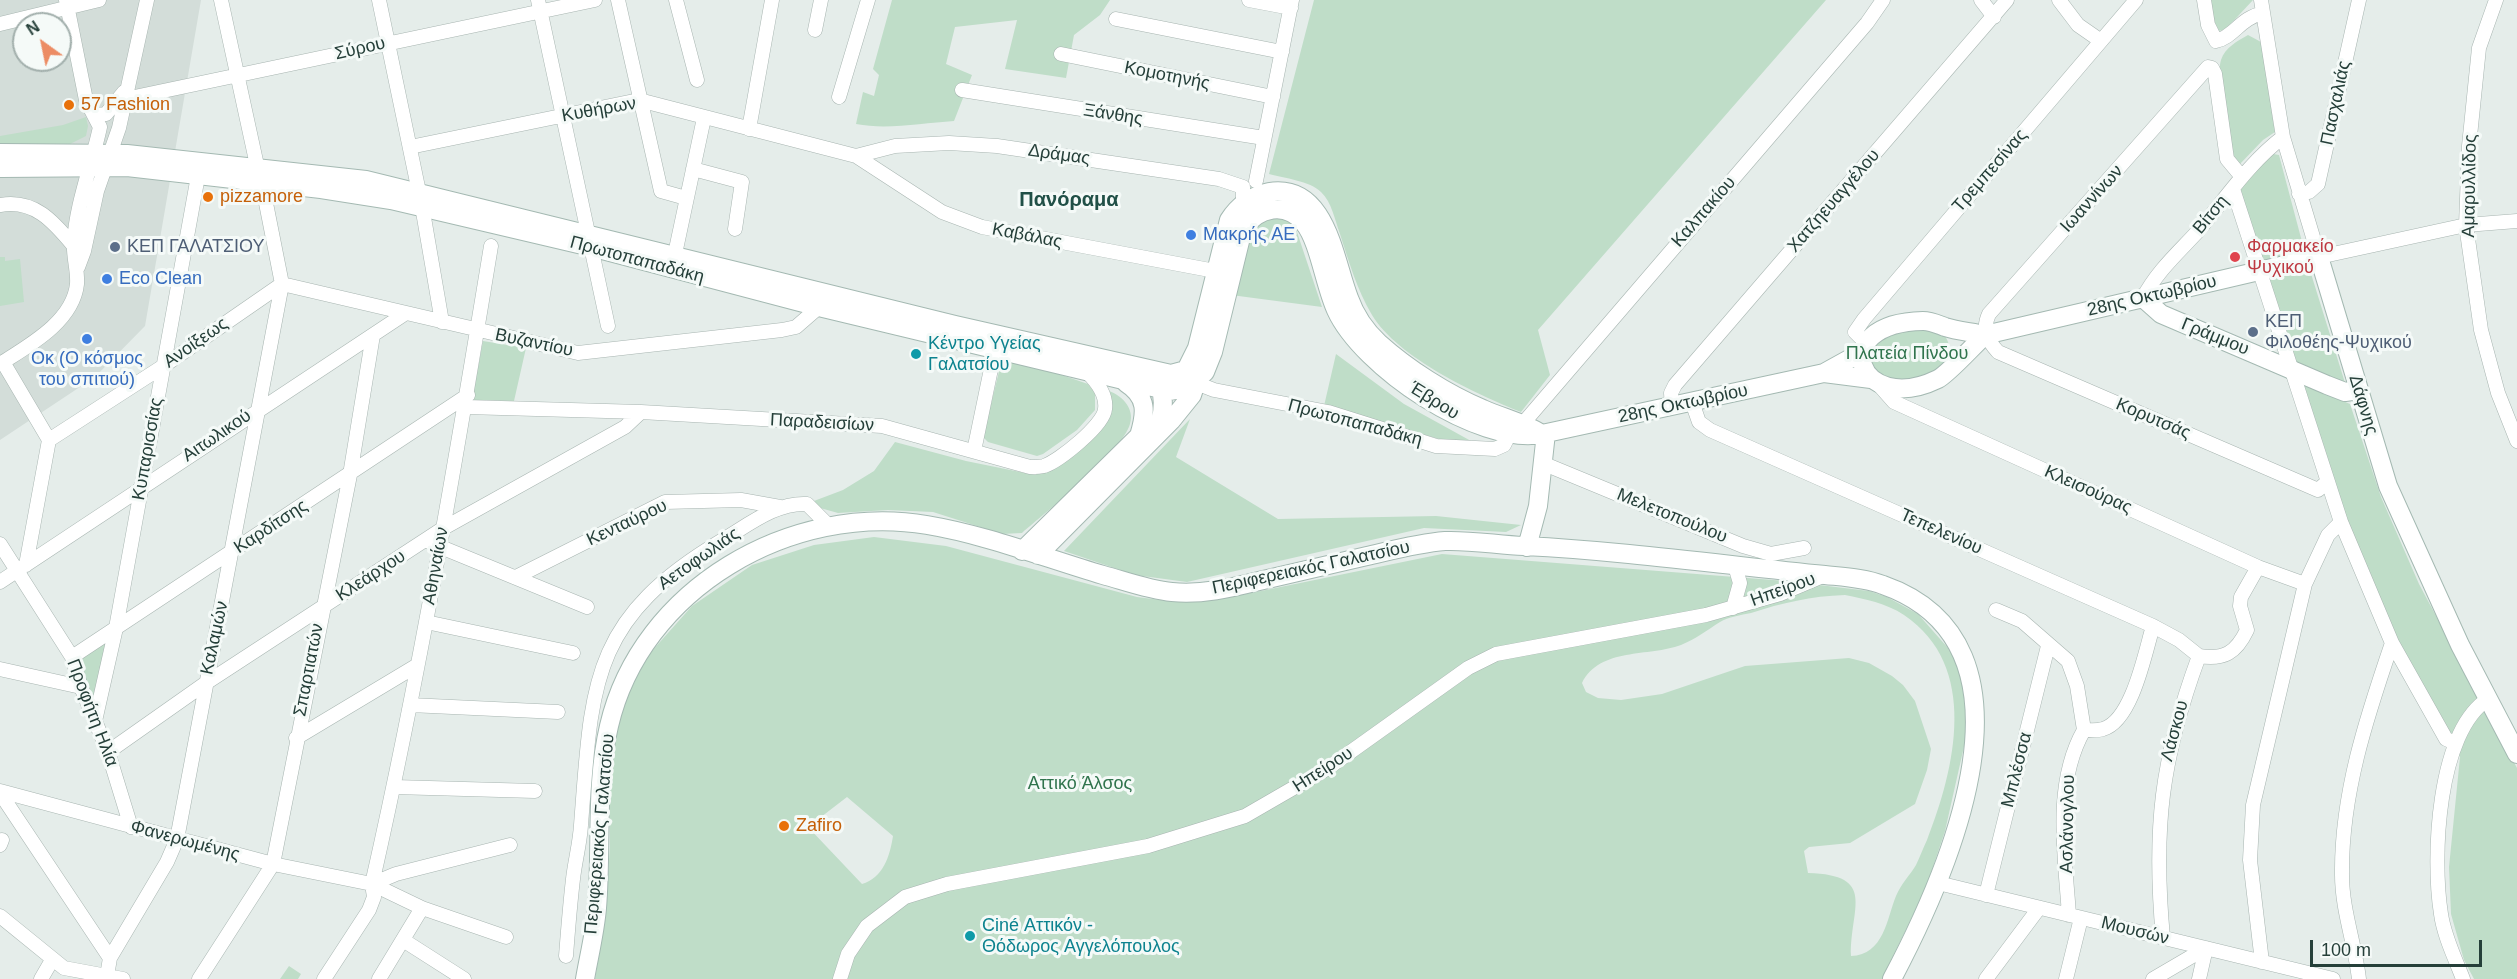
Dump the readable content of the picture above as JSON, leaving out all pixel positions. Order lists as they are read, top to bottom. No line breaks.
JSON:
{"streets":{"main road":["Πρωτοπαπαδάκη","28ης Οκτωβρίου","Γράμμου","Έβρου","Δάφνης","Περιφερειακός Γαλατσίου"],"street":["Σύρου","Κομοτηνής","Πασχαλιάς","Κυθήρων","Ξάνθης","Δράμας","Τρεμπεσίνας","Αμαρυλλίδος","Ιωαννίνων","Χατζηευαγγέλου","Καλπακίου","Βίτση","Καβάλας","Ανοίξεως","Βυζαντίου","Κορυτσάς","Παραδεισίων","Αιτωλικού","Κυπαρισσίας","Κλεισούρας","Μελετοπούλου","Κενταύρου","Καρδίτσης","Τεπελενίου","Αετοφωλιάς","Αθηναίων","Κλεάρχου","Ηπείρου","Καλαμών","Σπαρτιατών","Προφήτη Ηλία","Λάσκου","Μπλέσσα","Ασλάνογλου","Φανερωμένης","Μουσών"]},"crossings":[["Πασχαλιάς","Δάφνης"],["Κυθήρων","Δράμας"],["Κυθήρων","Καβάλας"],["Δράμας","Καβάλας"],["Τρεμπεσίνας","28ης Οκτωβρίου"],["Τρεμπεσίνας","Κλεισούρας"],["Ιωαννίνων","Βίτση"],["Ιωαννίνων","28ης Οκτωβρίου"],["Ιωαννίνων","Κορυτσάς"],["Χατζηευαγγέλου","28ης Οκτωβρίου"],["Καλπακίου","Έβρου"],["Βίτση","28ης Οκτωβρίου"],["Βίτση","Γράμμου"],["Βίτση","Δάφνης"],["Πρωτοπαπαδάκη","Βυζαντίου"],["Πρωτοπαπαδάκη","Έβρου"],["Πρωτοπαπαδάκη","Παραδεισίων"],["Πρωτοπαπαδάκη","Κυπαρισσίας"],["28ης Οκτωβρίου","Γράμμου"],["28ης Οκτωβρίου","Έβρου"],["28ης Οκτωβρίου","Δάφνης"],["28ης Οκτωβρίου","Κορυτσάς"],["28ης Οκτωβρίου","Κλεισούρας"],["28ης Οκτωβρίου","Μελετοπούλου"],["28ης Οκτωβρίου","Τεπελενίου"],["Γράμμου","Δάφνης"],["Ανοίξεως","Βυζαντίου"],["Ανοίξεως","Κυπαρισσίας"],["Ανοίξεως","Καλαμών"],["Βυζαντίου","Αιτωλικού"],["Βυζαντίου","Αθηναίων"],["Βυζαντίου","Καλαμών"],["Έβρου","Μελετοπούλου"],["Έβρου","Περιφερειακός Γαλατσίου"],["Παραδεισίων","Καρδίτσης"],["Παραδεισίων","Αθηναίων"],["Παραδεισίων","Κλεάρχου"],["Αιτωλικού","Κυπαρισσίας"],["Αιτωλικού","Καλαμών"],["Αιτωλικού","Σπαρτιατών"],["Αιτωλικού","Προφήτη Ηλία"],["Κυπαρισσίας","Καρδίτσης"],["Κυπαρισσίας","Προφήτη Ηλία"],["Κενταύρου","Αετοφωλιάς"],["Καρδίτσης","Αθηναίων"],["Καρδίτσης","Καλαμών"],["Καρδίτσης","Σπαρτιατών"],["Καρδίτσης","Προφήτη Ηλία"],["Τεπελενίου","Λάσκου"],["Αετοφωλιάς","Περιφερειακός Γαλατσίου"],["Αθηναίων","Κλεάρχου"],["Αθηναίων","Φανερωμένης"],["Περιφερειακός Γαλατσίου","Ηπείρου"],["Περιφερειακός Γαλατσίου","Μουσών"],["Κλεάρχου","Καλαμών"],["Κλεάρχου","Σπαρτιατών"],["Κλεάρχου","Προφήτη Ηλία"],["Καλαμών","Φανερωμένης"],["Σπαρτιατών","Φανερωμένης"],["Προφήτη Ηλία","Φανερωμένης"],["Λάσκου","Μουσών"],["Μπλέσσα","Μουσών"],["Ασλάνογλου","Μουσών"]],"districts":["Πανόραμα"],"parks":["Πλατεία Πίνδου","Αττικό Άλσος"],"places":["57 Fashion","pizzamore","Μακρής ΑΕ","ΚΕΠ ΓΑΛΑΤΣΙΟΥ","Φαρμακείο Ψυχικού","Eco Clean","ΚΕΠ Φιλοθέης-Ψυχικού","Οκ (Ο κόσμος του σπιτιού)","Κέντρο Υγείας Γαλατσίου","Zafiro","Ciné Αττικόν - Θόδωρος Αγγελόπουλος"],"scale_bar":"100 m","north":"top left"}
